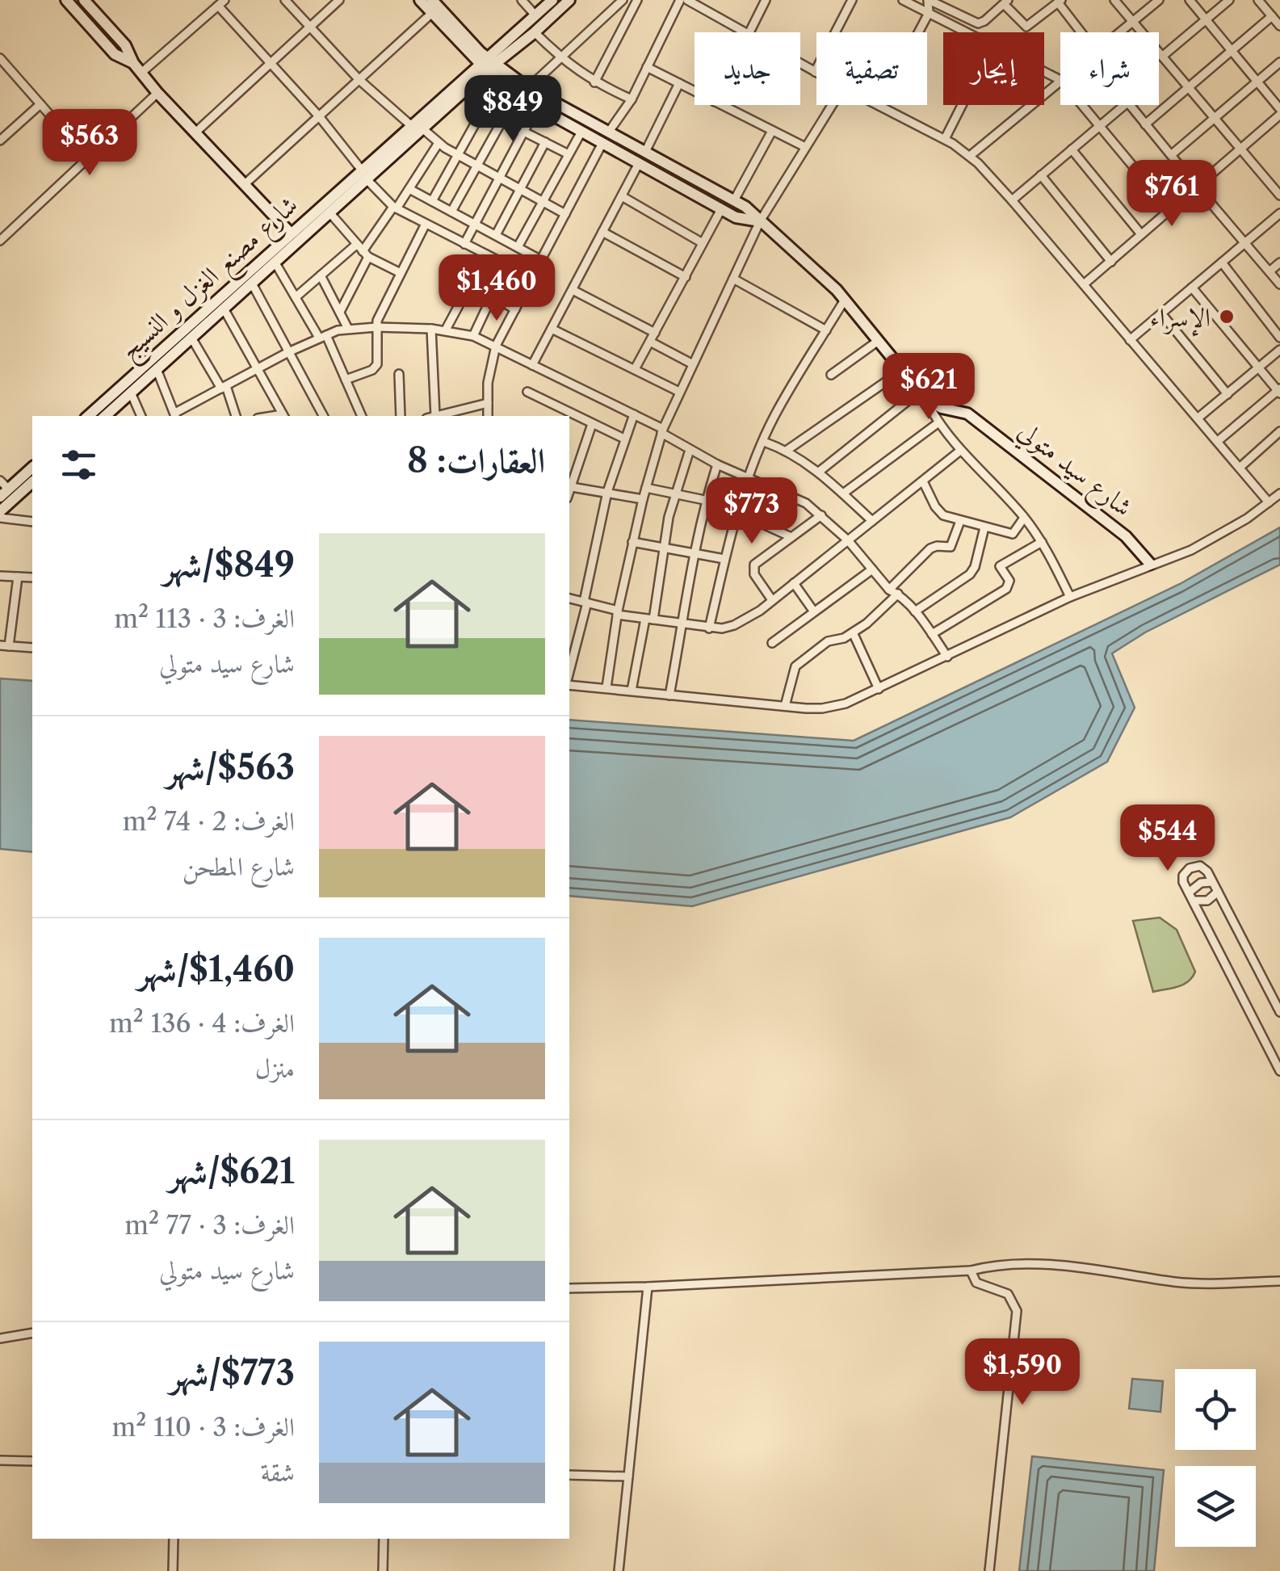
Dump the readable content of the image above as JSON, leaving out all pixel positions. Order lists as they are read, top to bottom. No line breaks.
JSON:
{"streets":{"street":["شارع مصنع الغزل و النسيج","شارع سيد متولي"]},"places":["الإسراء"],"page":{"chip":["شراء","إيجار","تصفية","جديد"],"price":["$849","$563","$761","$1,460","$621","$773","$544","$1,590"],"heading":"العقارات: 8","list":[{"name":"$849/شهر","note":"الغرف: 3 · 113 m² · شارع سيد متولي"},{"name":"$563/شهر","note":"الغرف: 2 · 74 m² · شارع المطحن"},{"name":"$1,460/شهر","note":"الغرف: 4 · 136 m² · منزل"},{"name":"$621/شهر","note":"الغرف: 3 · 77 m² · شارع سيد متولي"},{"name":"$773/شهر","note":"الغرف: 3 · 110 m² · شقة"}]}}
